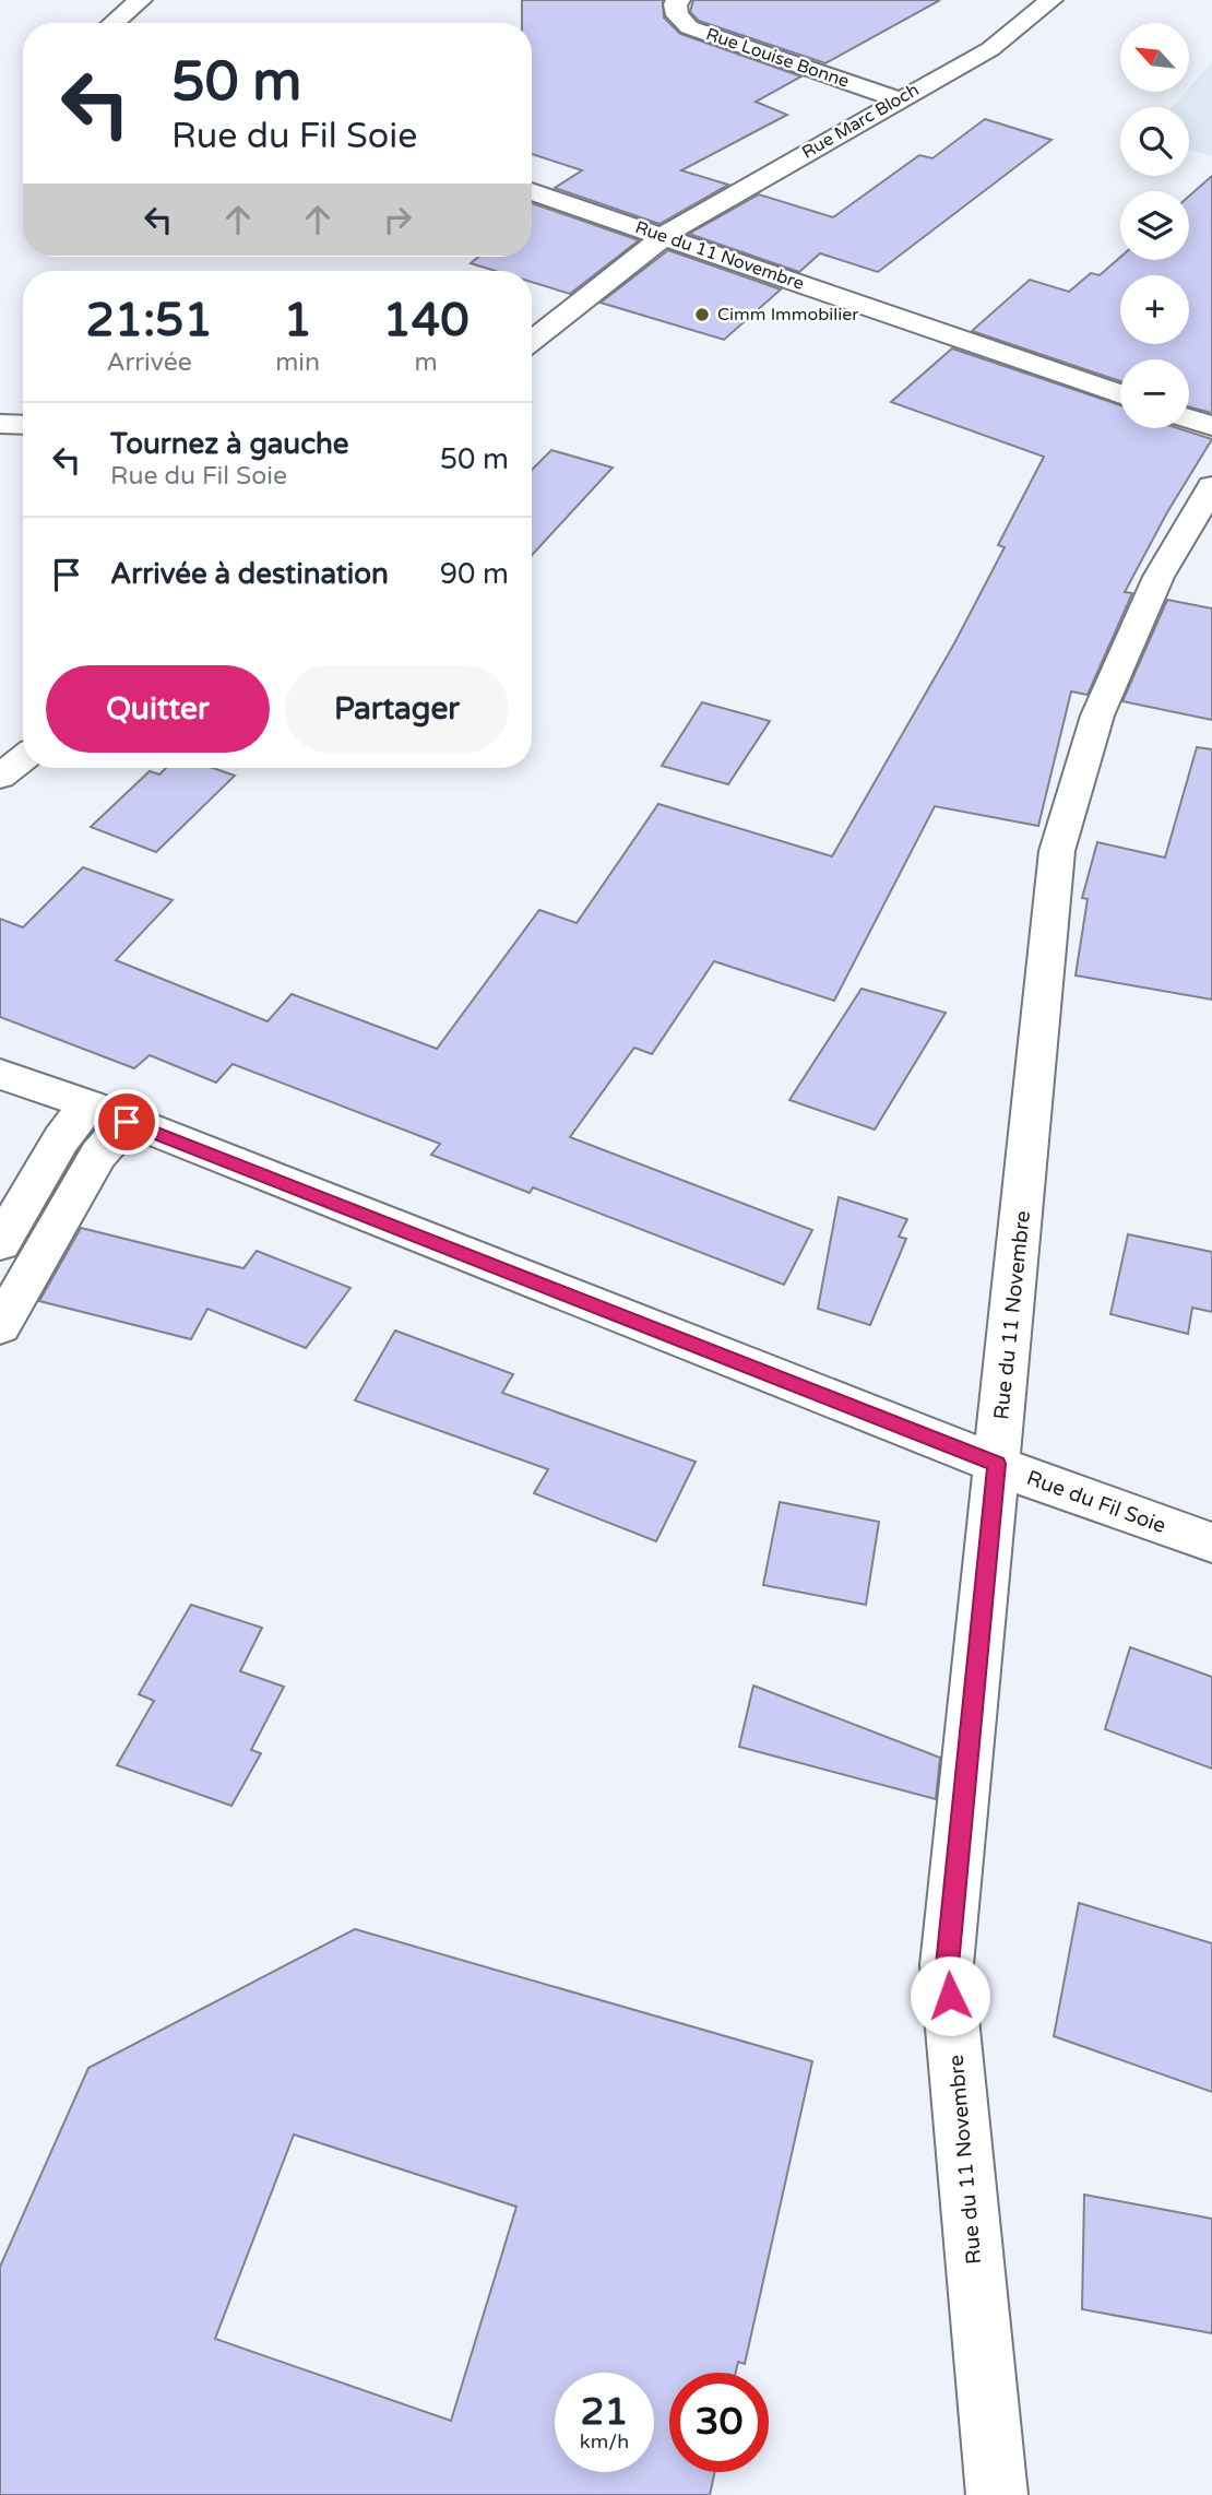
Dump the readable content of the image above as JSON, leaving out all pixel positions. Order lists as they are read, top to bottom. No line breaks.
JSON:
{"streets":{"street":["Rue Louise Bonne","Rue Marc Bloch","Rue du 11 Novembre","Rue du Fil Soie"]},"crossings":[["Rue Louise Bonne","Rue Marc Bloch"],["Rue Marc Bloch","Rue du 11 Novembre"],["Rue du 11 Novembre","Rue du Fil Soie"]],"places":["Cimm Immobilier"],"north":"top left","page":{"map_buttons":["+","−"],"turn":["50 m","Rue du Fil Soie"],"eta":["21:51","Arrivée","1","min","140","m"],"list":[{"name":"Tournez à gauche","note":"Rue du Fil Soie","value":"50 m"},{"name":"Arrivée à destination","value":"90 m"}],"buttons":["Quitter","Partager"],"speed":"21 km/h","limit":"30"}}
